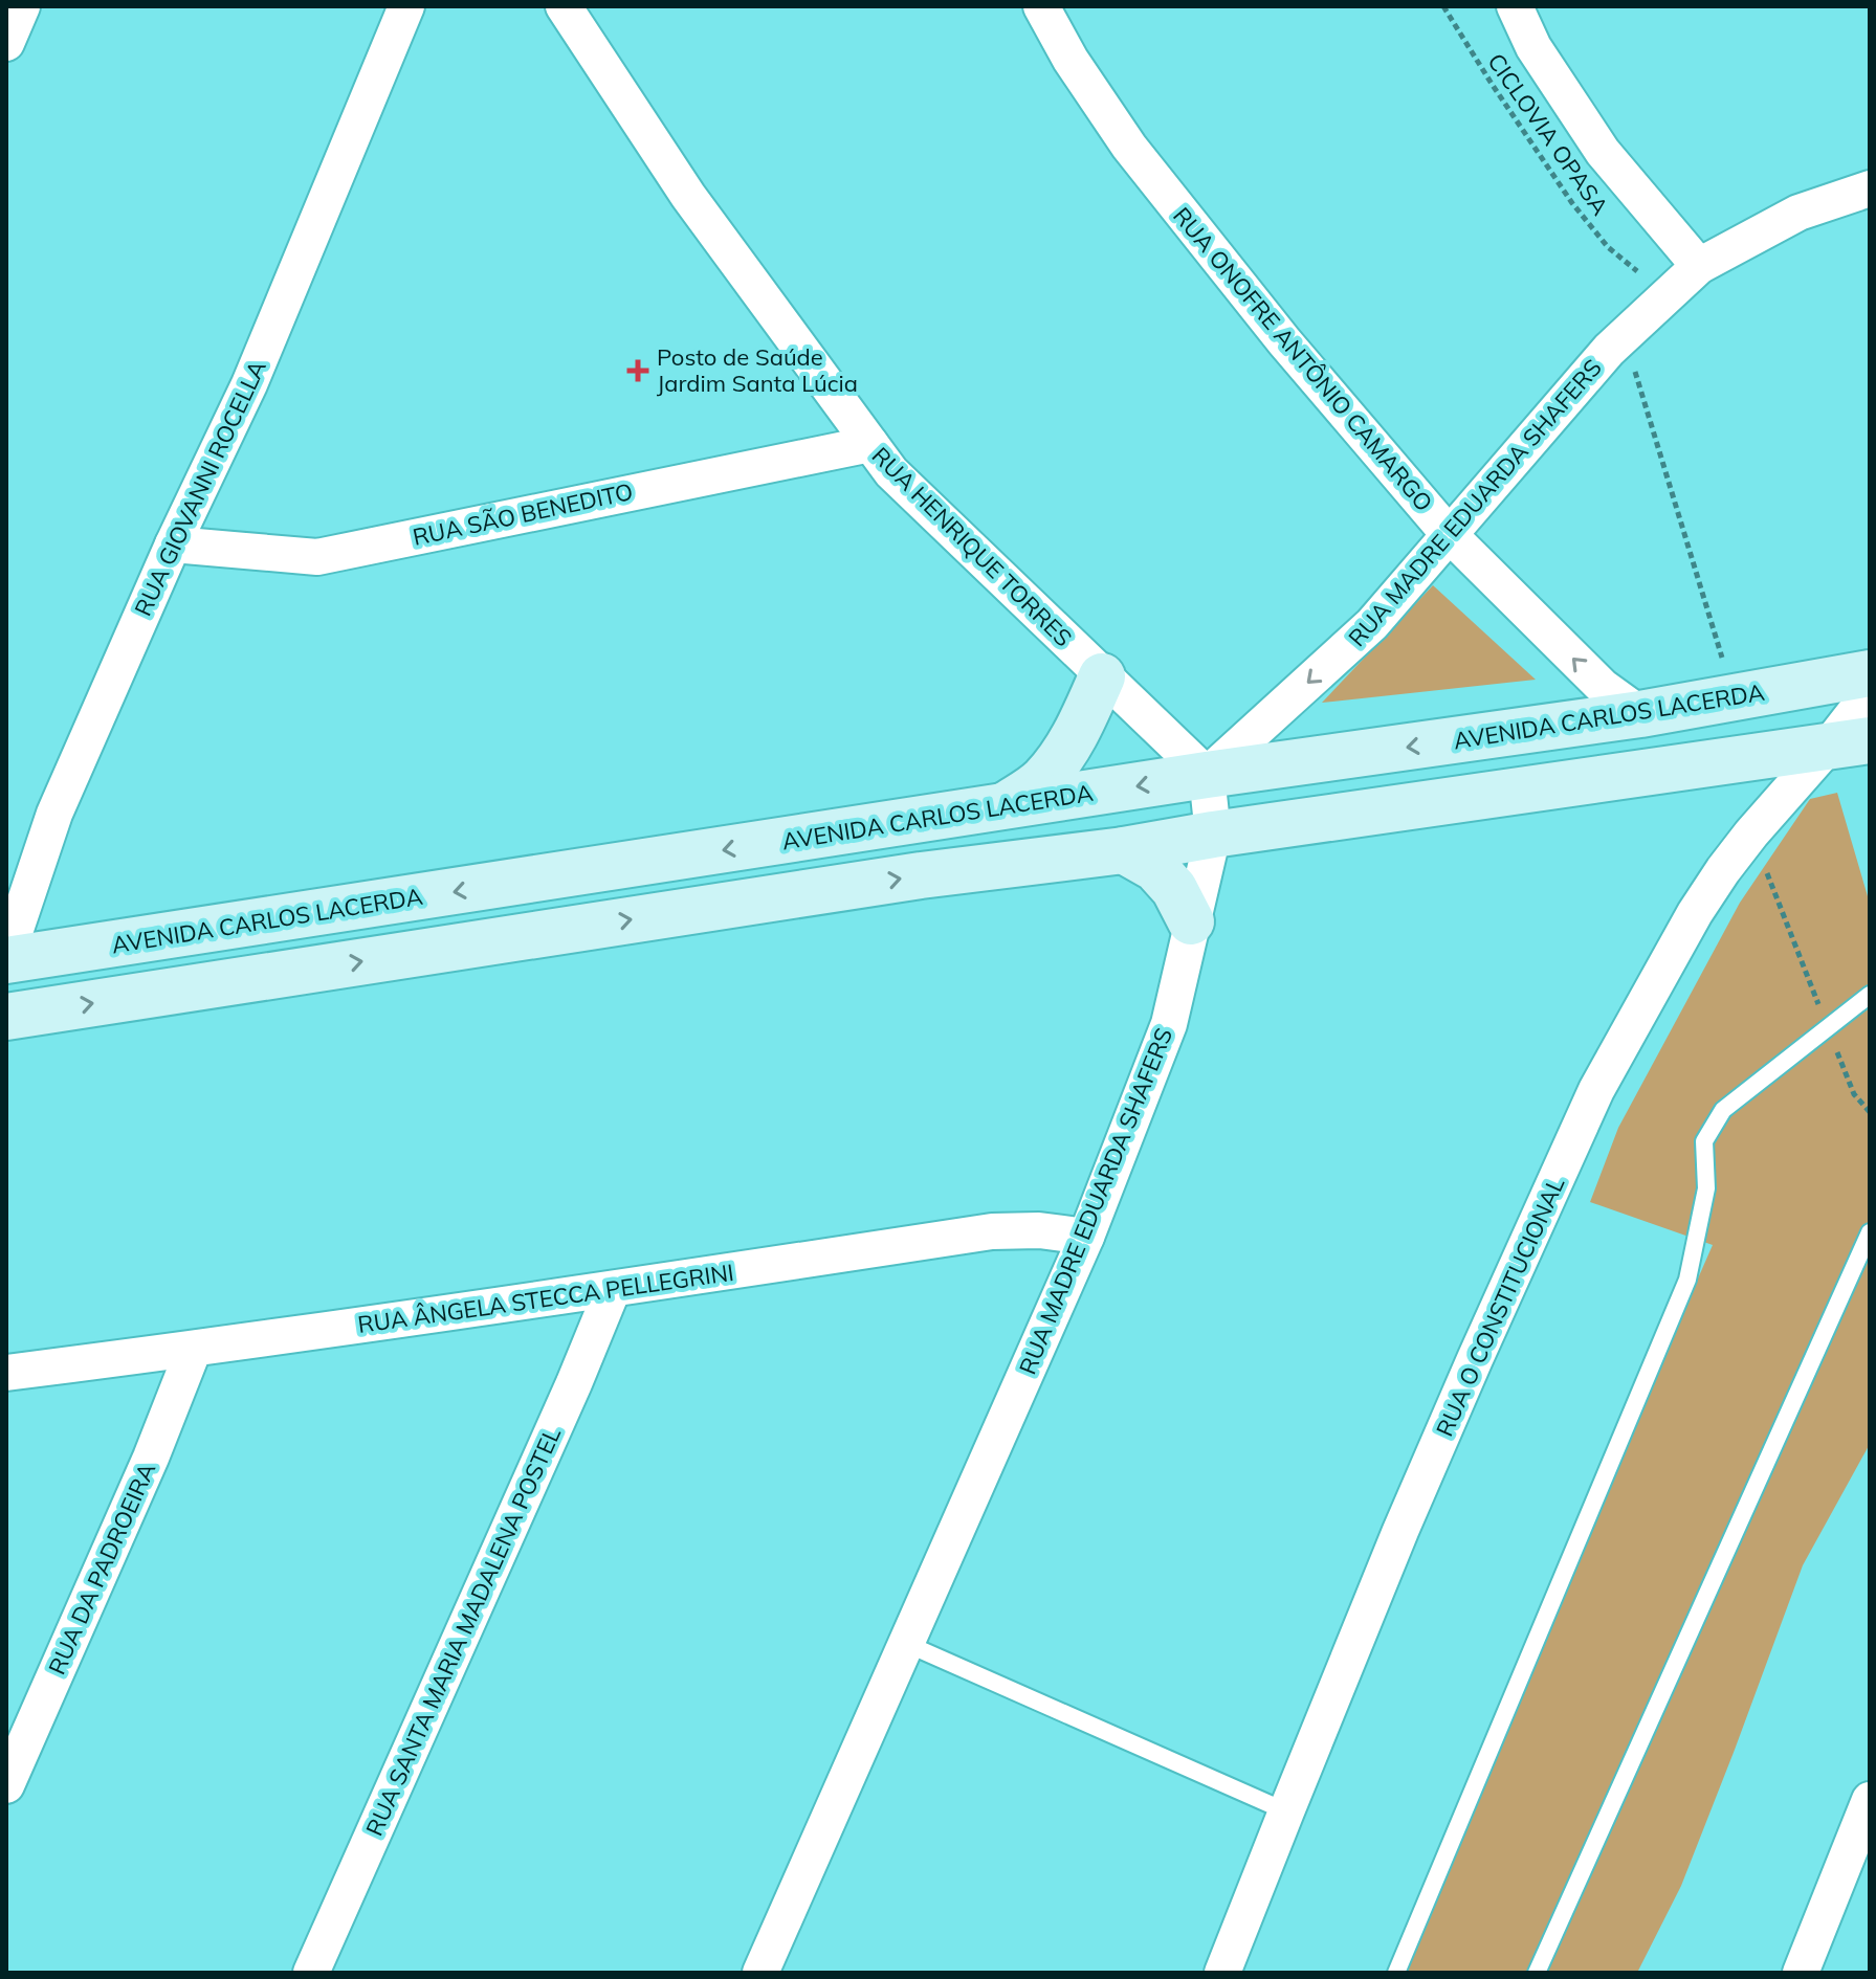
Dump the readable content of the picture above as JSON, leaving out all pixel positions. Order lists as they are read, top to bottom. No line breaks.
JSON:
{"streets":{"main road":["AVENIDA CARLOS LACERDA"],"street":["RUA ONOFRE ANTÔNIO CAMARGO","RUA GIOVANNI ROCELLA","RUA MADRE EDUARDA SHAFERS","RUA SÃO BENEDITO","RUA HENRIQUE TORRES","RUA ÂNGELA STECCA PELLEGRINI","RUA O CONSTITUCIONAL","RUA DA PADROEIRA","RUA SANTA MARIA MADALENA POSTEL"],"path":["CICLOVIA OPASA"]},"crossings":[["RUA ONOFRE ANTÔNIO CAMARGO","RUA MADRE EDUARDA SHAFERS"],["RUA ONOFRE ANTÔNIO CAMARGO","AVENIDA CARLOS LACERDA"],["RUA GIOVANNI ROCELLA","RUA SÃO BENEDITO"],["RUA GIOVANNI ROCELLA","AVENIDA CARLOS LACERDA"],["RUA MADRE EDUARDA SHAFERS","RUA HENRIQUE TORRES"],["RUA MADRE EDUARDA SHAFERS","AVENIDA CARLOS LACERDA"],["RUA MADRE EDUARDA SHAFERS","RUA ÂNGELA STECCA PELLEGRINI"],["RUA SÃO BENEDITO","RUA HENRIQUE TORRES"],["RUA HENRIQUE TORRES","AVENIDA CARLOS LACERDA"],["RUA ÂNGELA STECCA PELLEGRINI","RUA DA PADROEIRA"],["RUA ÂNGELA STECCA PELLEGRINI","RUA SANTA MARIA MADALENA POSTEL"]],"places":{"health":["Posto de Saúde Jardim Santa Lúcia"]}}
